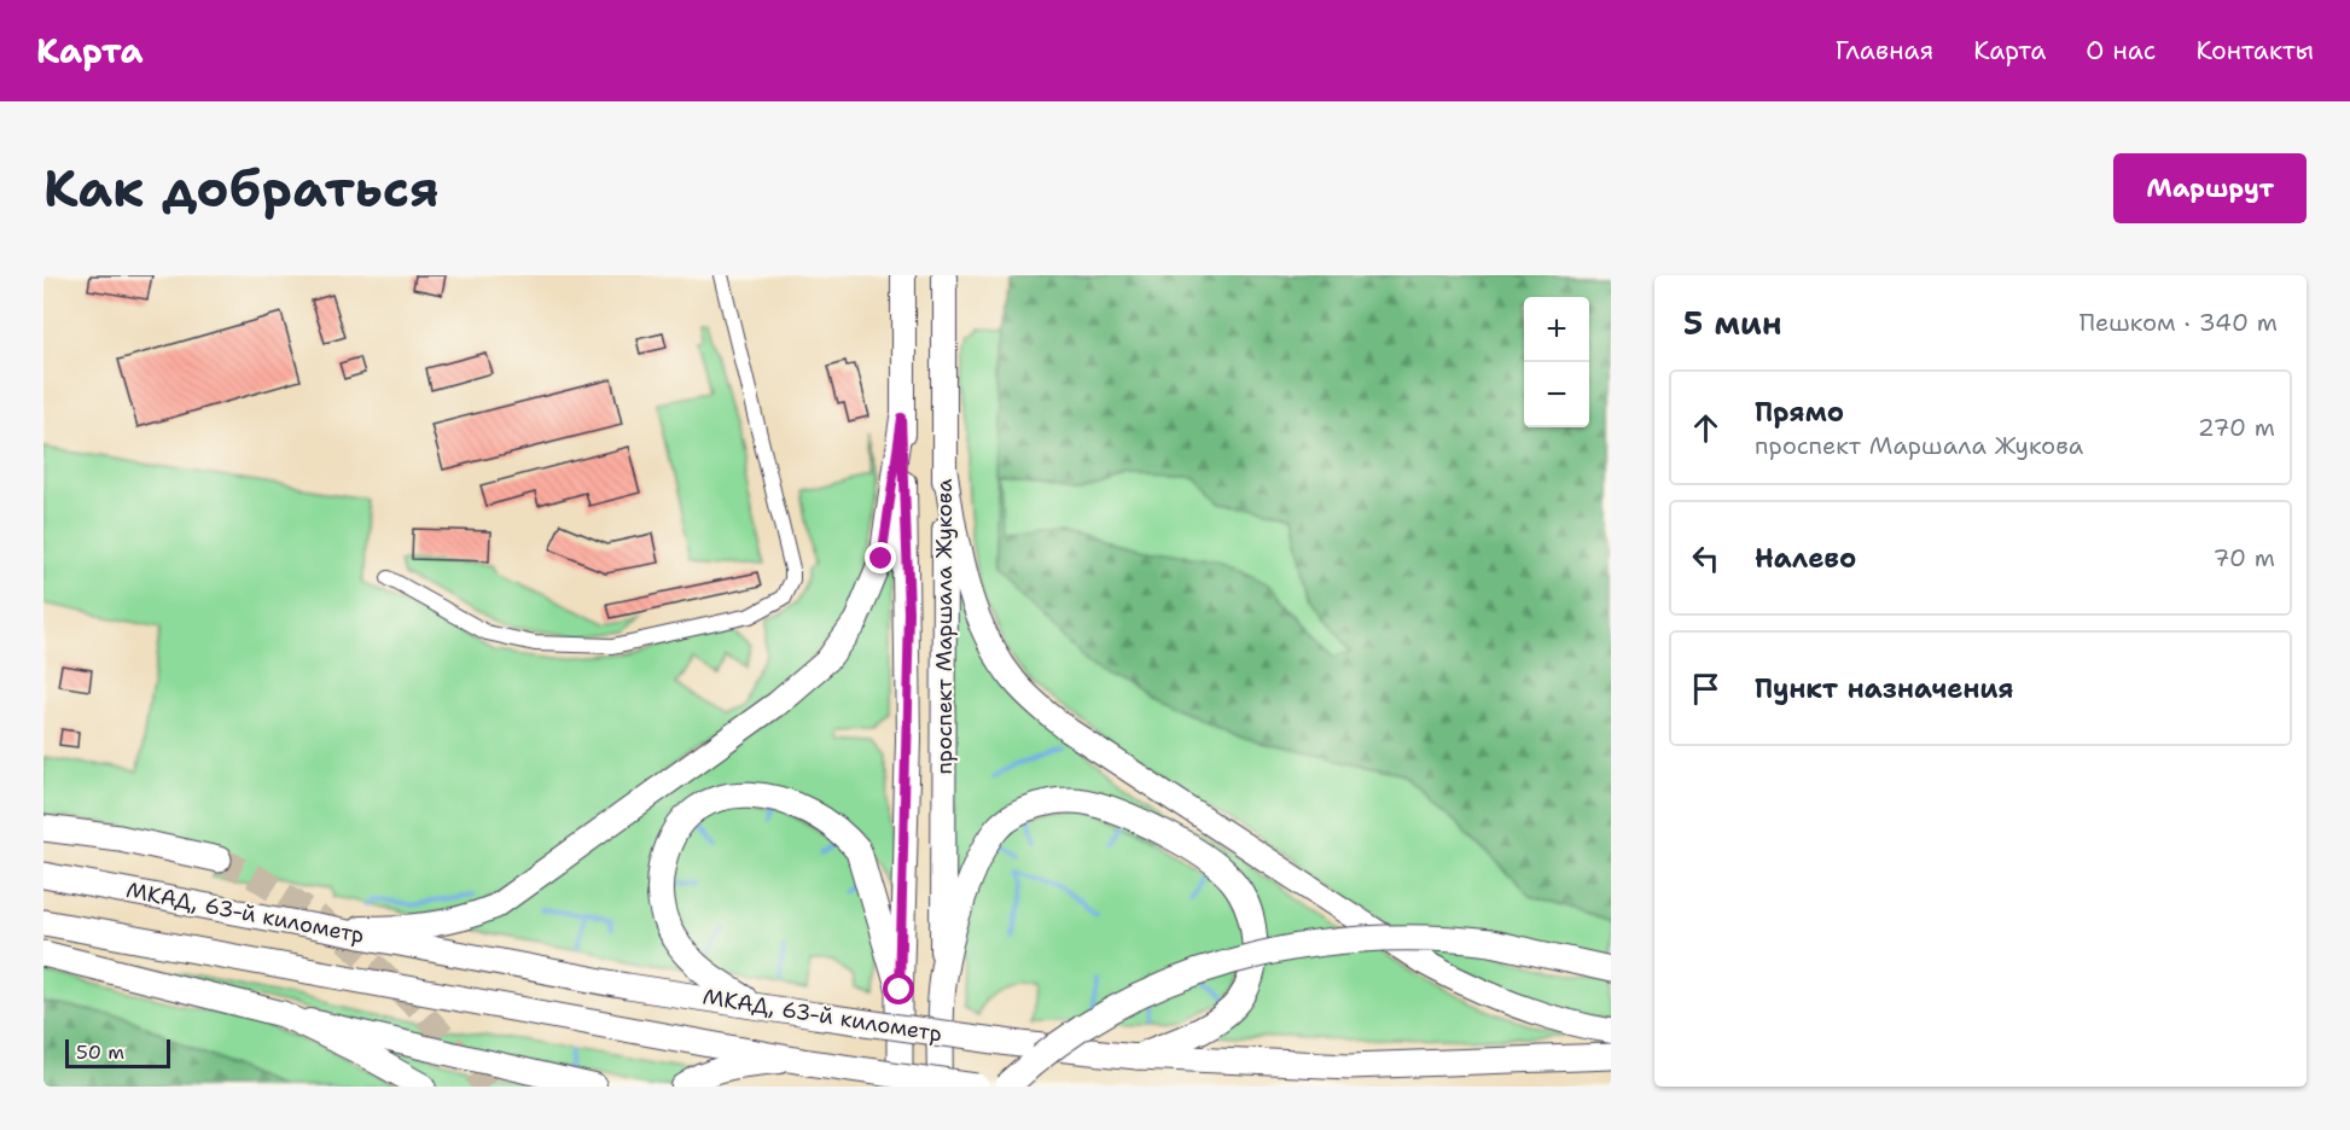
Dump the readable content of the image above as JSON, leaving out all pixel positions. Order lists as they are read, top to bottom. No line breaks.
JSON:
{"streets":{"highway":["МКАД, 63-й километр"],"main road":["проспект Маршала Жукова"]},"scale_bar":"50 m","page":{"header":"Карта","nav":["Главная","Карта","О нас","Контакты"],"buttons":"Маршрут","title":"Как добраться","heading":["5 мин","Пешком · 340 m"],"map_buttons":["+","−"],"list":[["Прямо","проспект Маршала Жукова","270 m"],["Налево","70 m"],"Пункт назначения"],"scale":"50 m"}}
